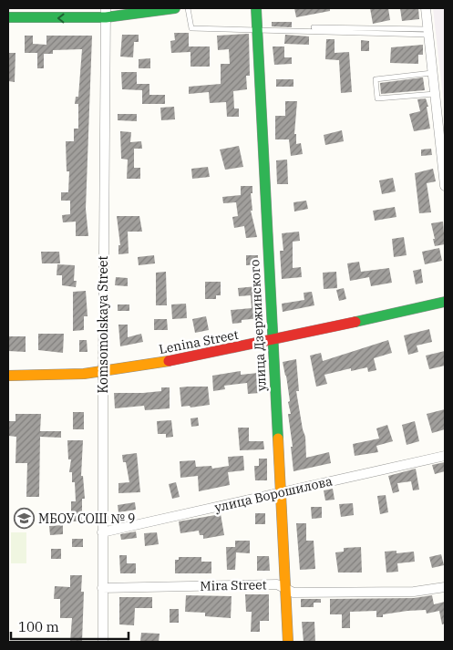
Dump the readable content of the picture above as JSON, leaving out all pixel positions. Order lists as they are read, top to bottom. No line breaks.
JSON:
{"streets":{"street":["Komsomolskaya Street","улица Дзержинского","Lenina Street","улица Ворошилова","Mira Street"]},"crossings":[["Komsomolskaya Street","Lenina Street"],["Komsomolskaya Street","улица Ворошилова"],["Komsomolskaya Street","Mira Street"],["улица Дзержинского","Lenina Street"],["улица Дзержинского","улица Ворошилова"],["улица Дзержинского","Mira Street"]],"places":{"school or university":["МБОУ СОШ № 9"]},"scale_bar":"100 m"}
